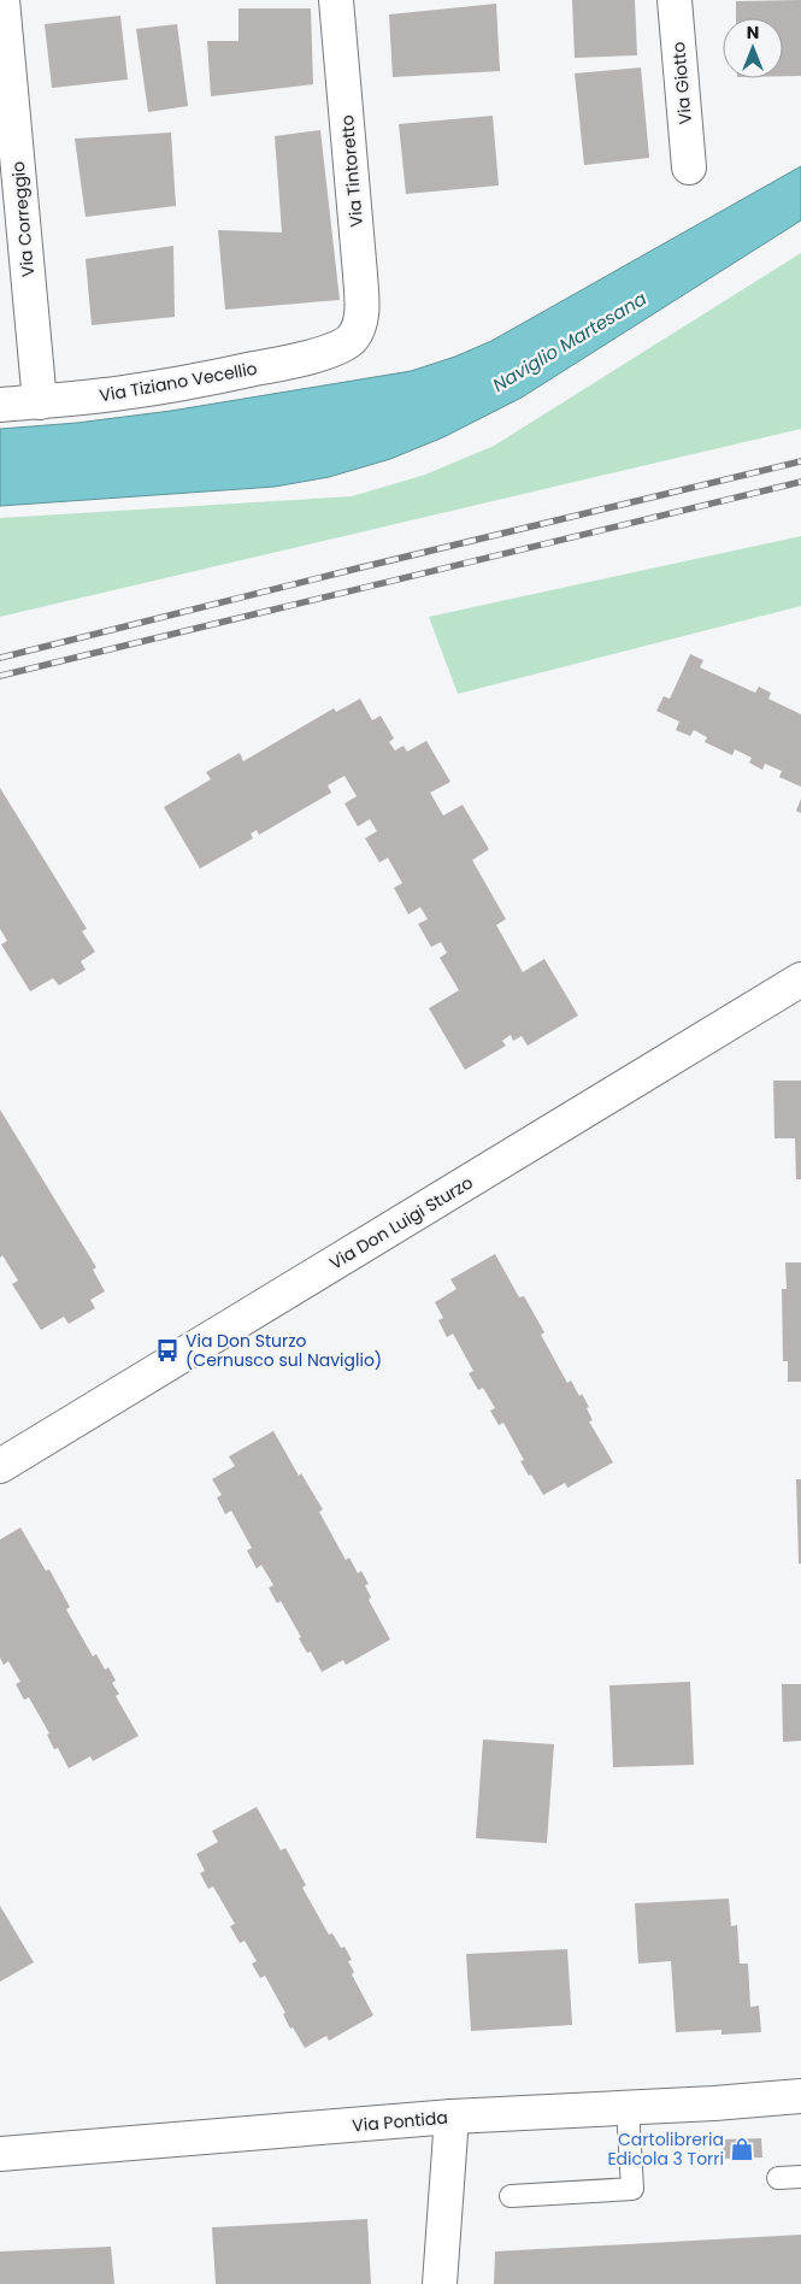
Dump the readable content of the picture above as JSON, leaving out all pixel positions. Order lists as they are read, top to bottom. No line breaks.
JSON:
{"streets":{"street":["Via Giotto","Via Tintoretto","Via Correggio","Via Tiziano Vecellio","Via Don Luigi Sturzo","Via Pontida"]},"crossings":[["Via Tintoretto","Via Tiziano Vecellio"],["Via Correggio","Via Tiziano Vecellio"]],"water":["Naviglio Martesana"],"places":{"bus stop":["Via Don Sturzo (Cernusco sul Naviglio)"],"shop":["Cartolibreria Edicola 3 Torri"]},"north":"top"}
